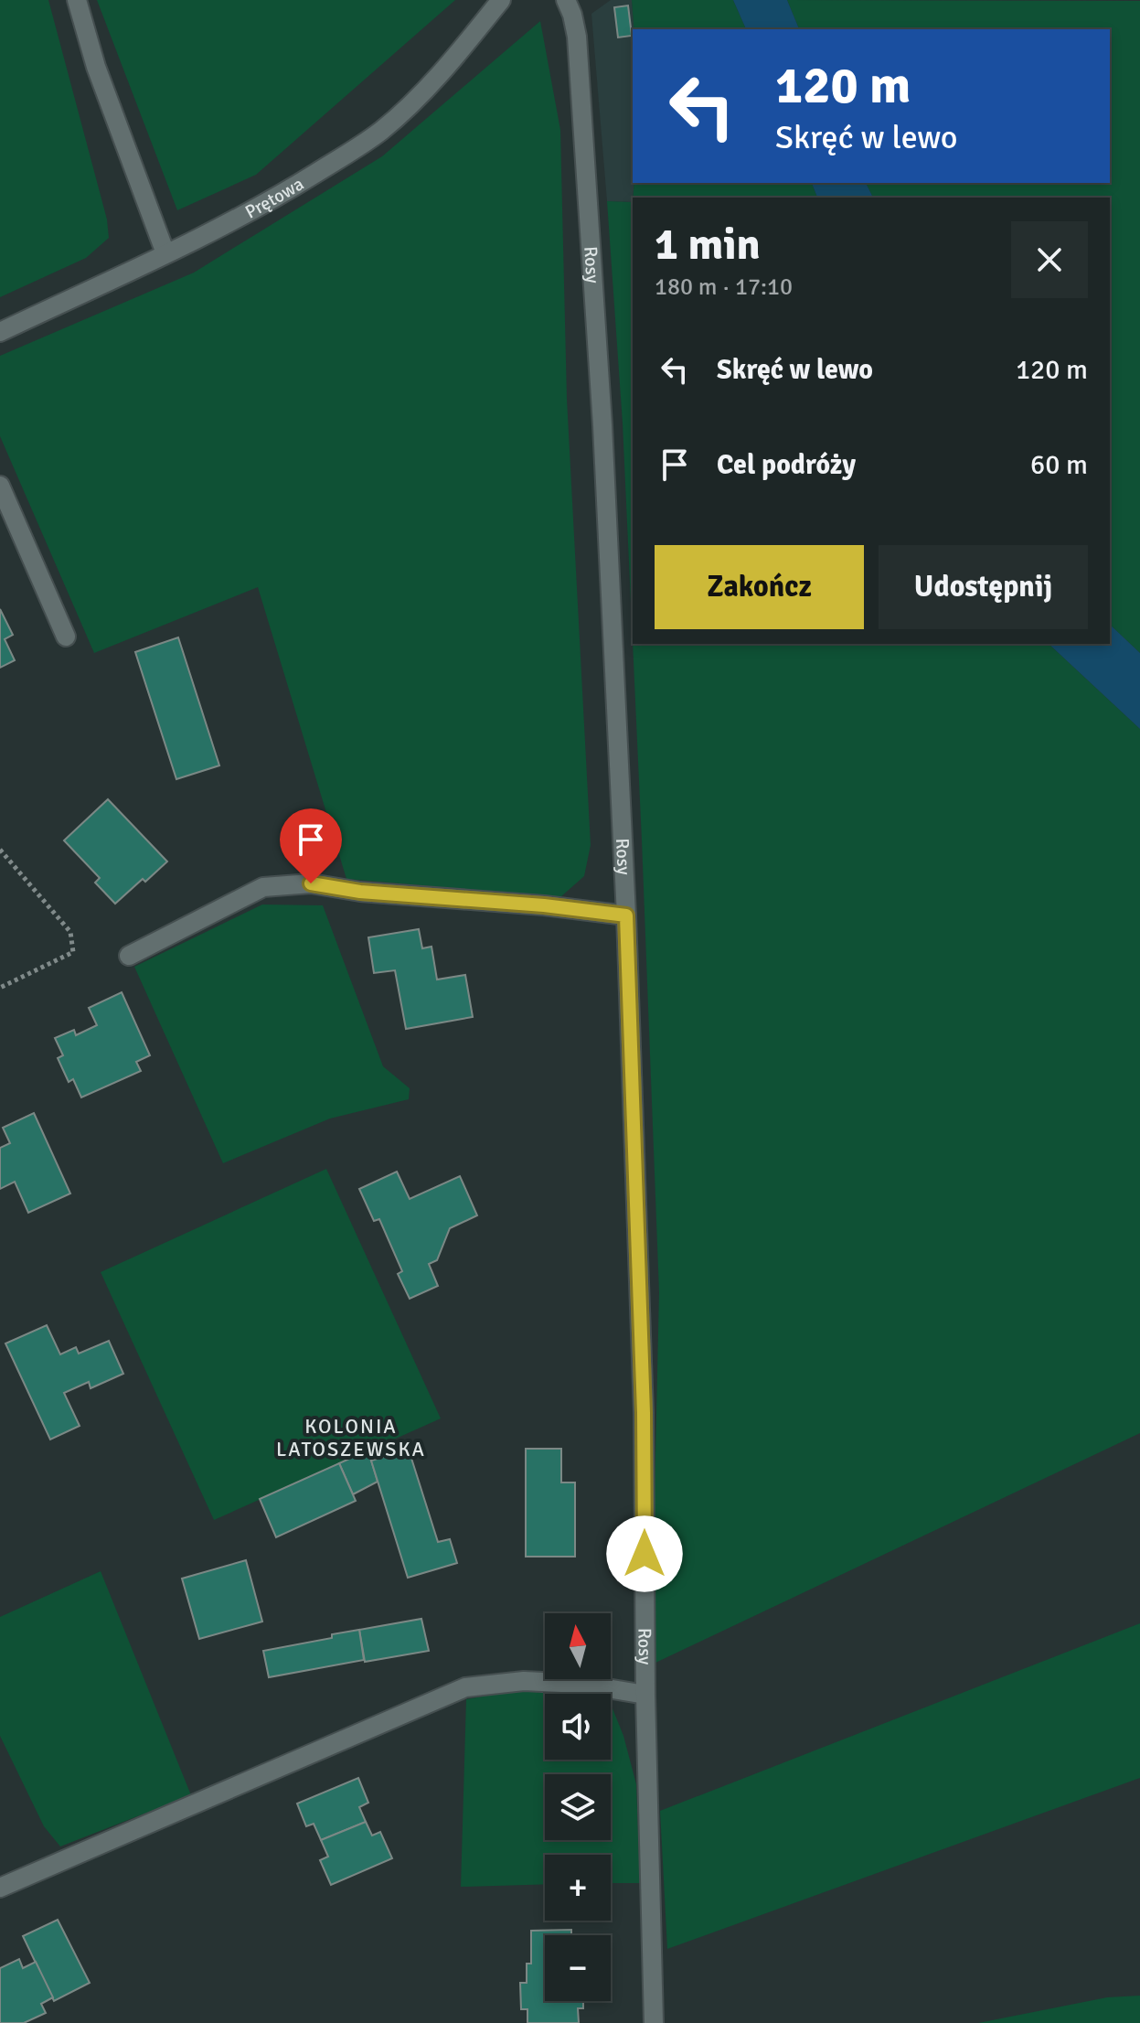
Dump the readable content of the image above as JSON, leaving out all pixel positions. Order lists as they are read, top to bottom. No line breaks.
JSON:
{"streets":{"street":["Prętowa","Rosy"]},"districts":["KOLONIA LATOSZEWSKA"],"north":"top","page":{"turn":["120 m","Skręć w lewo"],"heading":["1 min","180 m · 17:10"],"list":[{"name":"Skręć w lewo","value":"120 m"},{"name":"Cel podróży","value":"60 m"}],"buttons":["Zakończ","Udostępnij"],"map_buttons":["+","−"]}}
